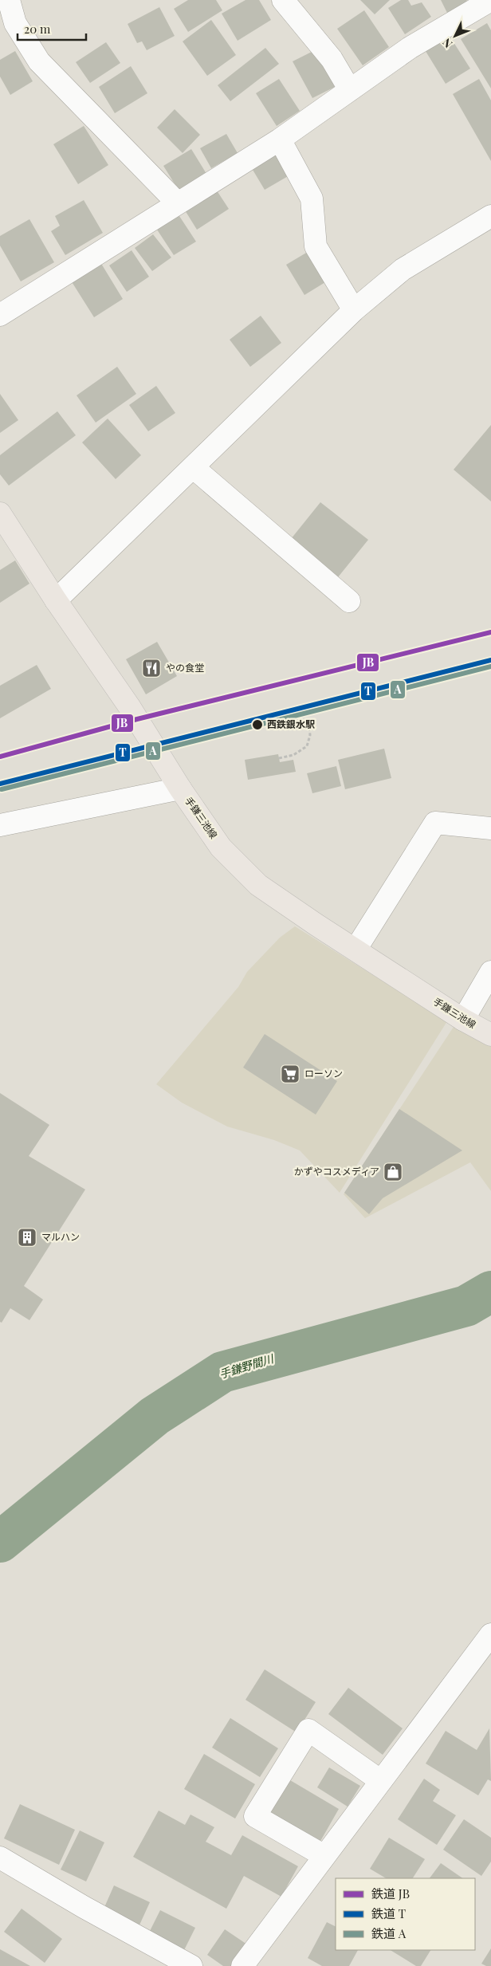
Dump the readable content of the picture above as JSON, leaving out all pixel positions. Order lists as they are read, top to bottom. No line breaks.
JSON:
{"streets":{"main road":["手鎌三池線"]},"water":["手鎌野間川"],"places":{"restaurant":["やの食堂"],"other":["西鉄銀水駅"],"supermarket":["ローソン"],"shop":["かずやコスメディア"],"building":["マルハン"]},"lines":["rail line JB","rail line T","rail line A"],"legend":["鉄道 JB","鉄道 T","鉄道 A"],"scale_bar":"20 m","north":"bottom left"}
